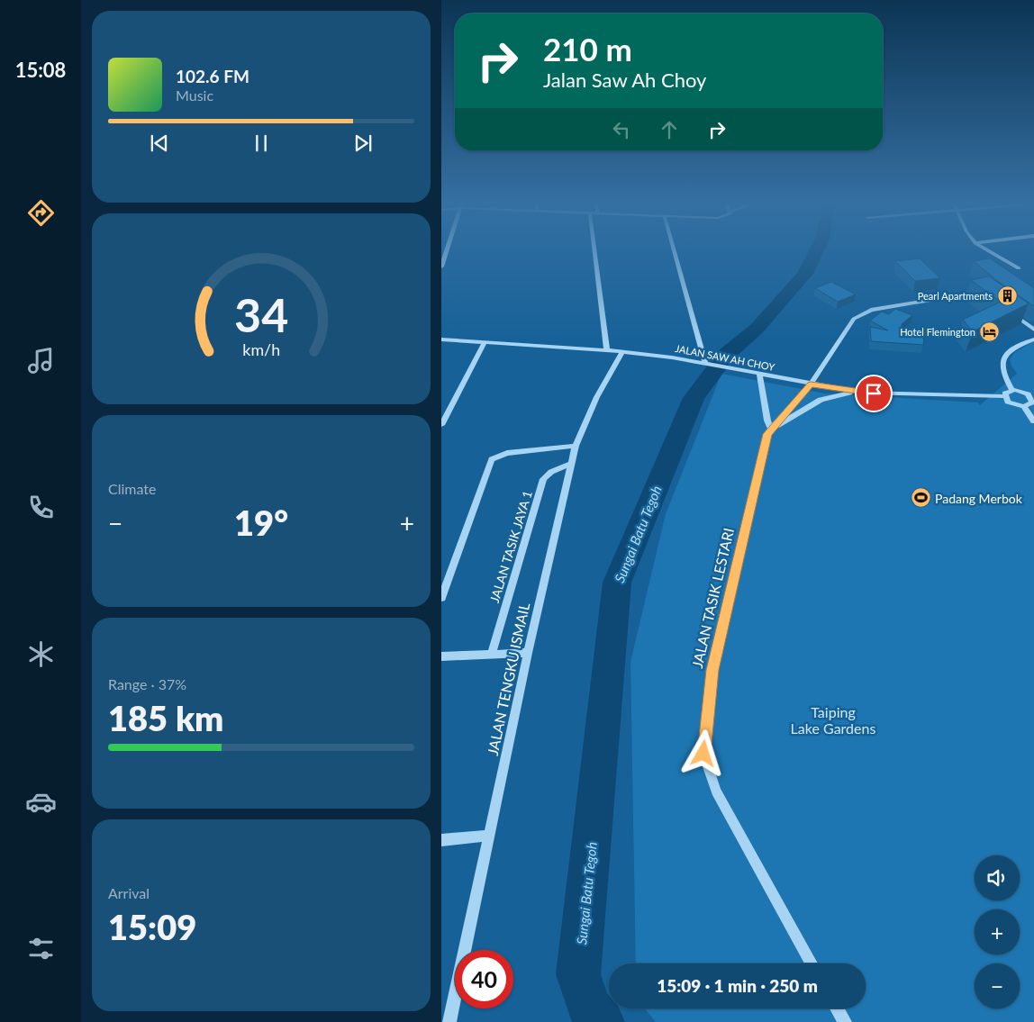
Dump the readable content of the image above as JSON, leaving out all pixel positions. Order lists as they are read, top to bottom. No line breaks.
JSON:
{"streets":{"street":["JALAN SAW AH CHOY","JALAN TASIK JAYA 1","JALAN TASIK LESTARI","JALAN TENGKU ISMAIL"]},"crossings":[["JALAN SAW AH CHOY","JALAN TASIK LESTARI"],["JALAN SAW AH CHOY","JALAN TENGKU ISMAIL"],["JALAN TASIK JAYA 1","JALAN TENGKU ISMAIL"]],"water":["Sungai Batu Tegoh"],"parks":["Taiping Lake Gardens"],"places":{"building":["Pearl Apartments"],"hotel":["Hotel Flemington"],"sports":["Padang Merbok"]},"page":{"tabs":"15:08","turn":["210 m","Jalan Saw Ah Choy"],"song":["102.6 FM","Music"],"tile":["Climate",["Range · 37%","185 km"],["Arrival","15:09"]],"heat":["−","19°","+"],"map_buttons":["+","−"],"limit":"40","trip":"15:09 · 1 min · 250 m","gauge":["34","km/h"]}}
